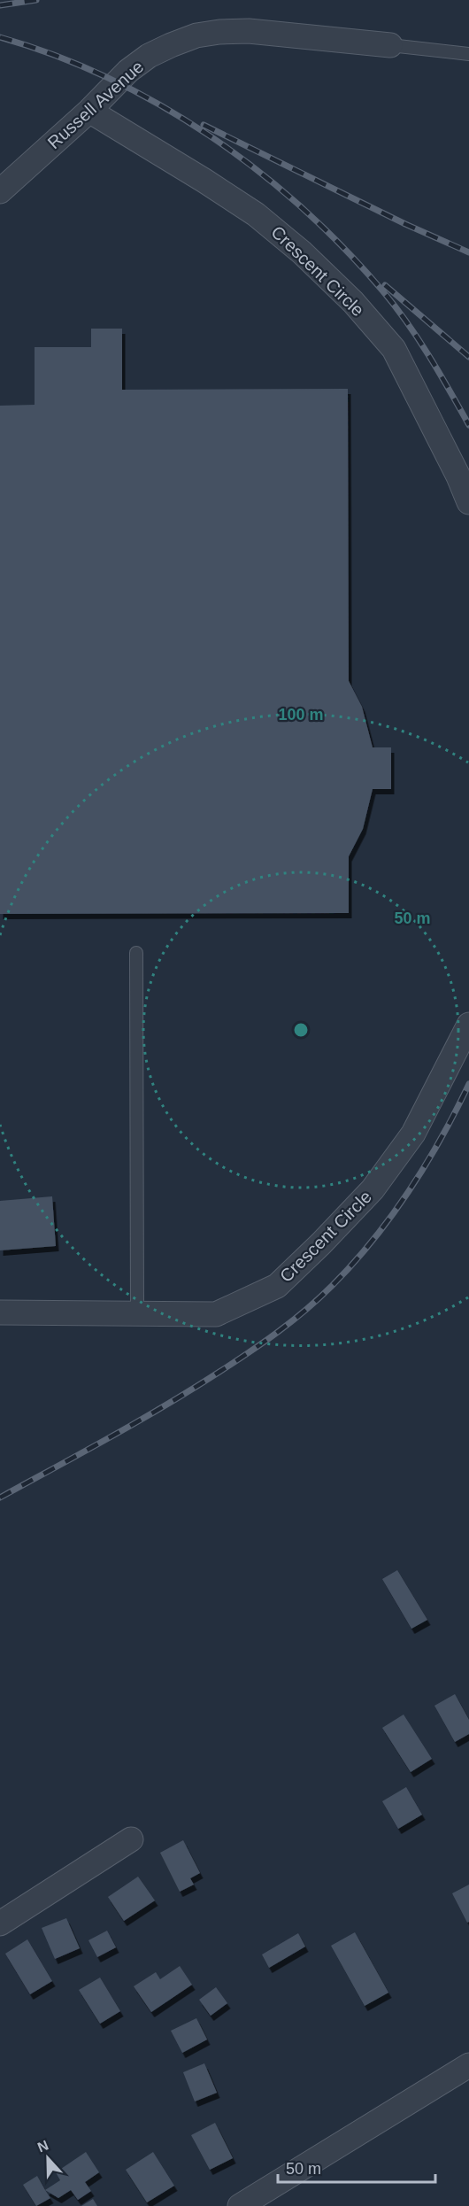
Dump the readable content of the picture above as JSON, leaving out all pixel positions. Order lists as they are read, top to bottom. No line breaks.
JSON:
{"streets":{"street":["Russell Avenue","Crescent Circle"]},"crossings":[["Russell Avenue","Crescent Circle"]],"scale_bar":"50 m","north":"top","rings":["100 m","50 m"]}
